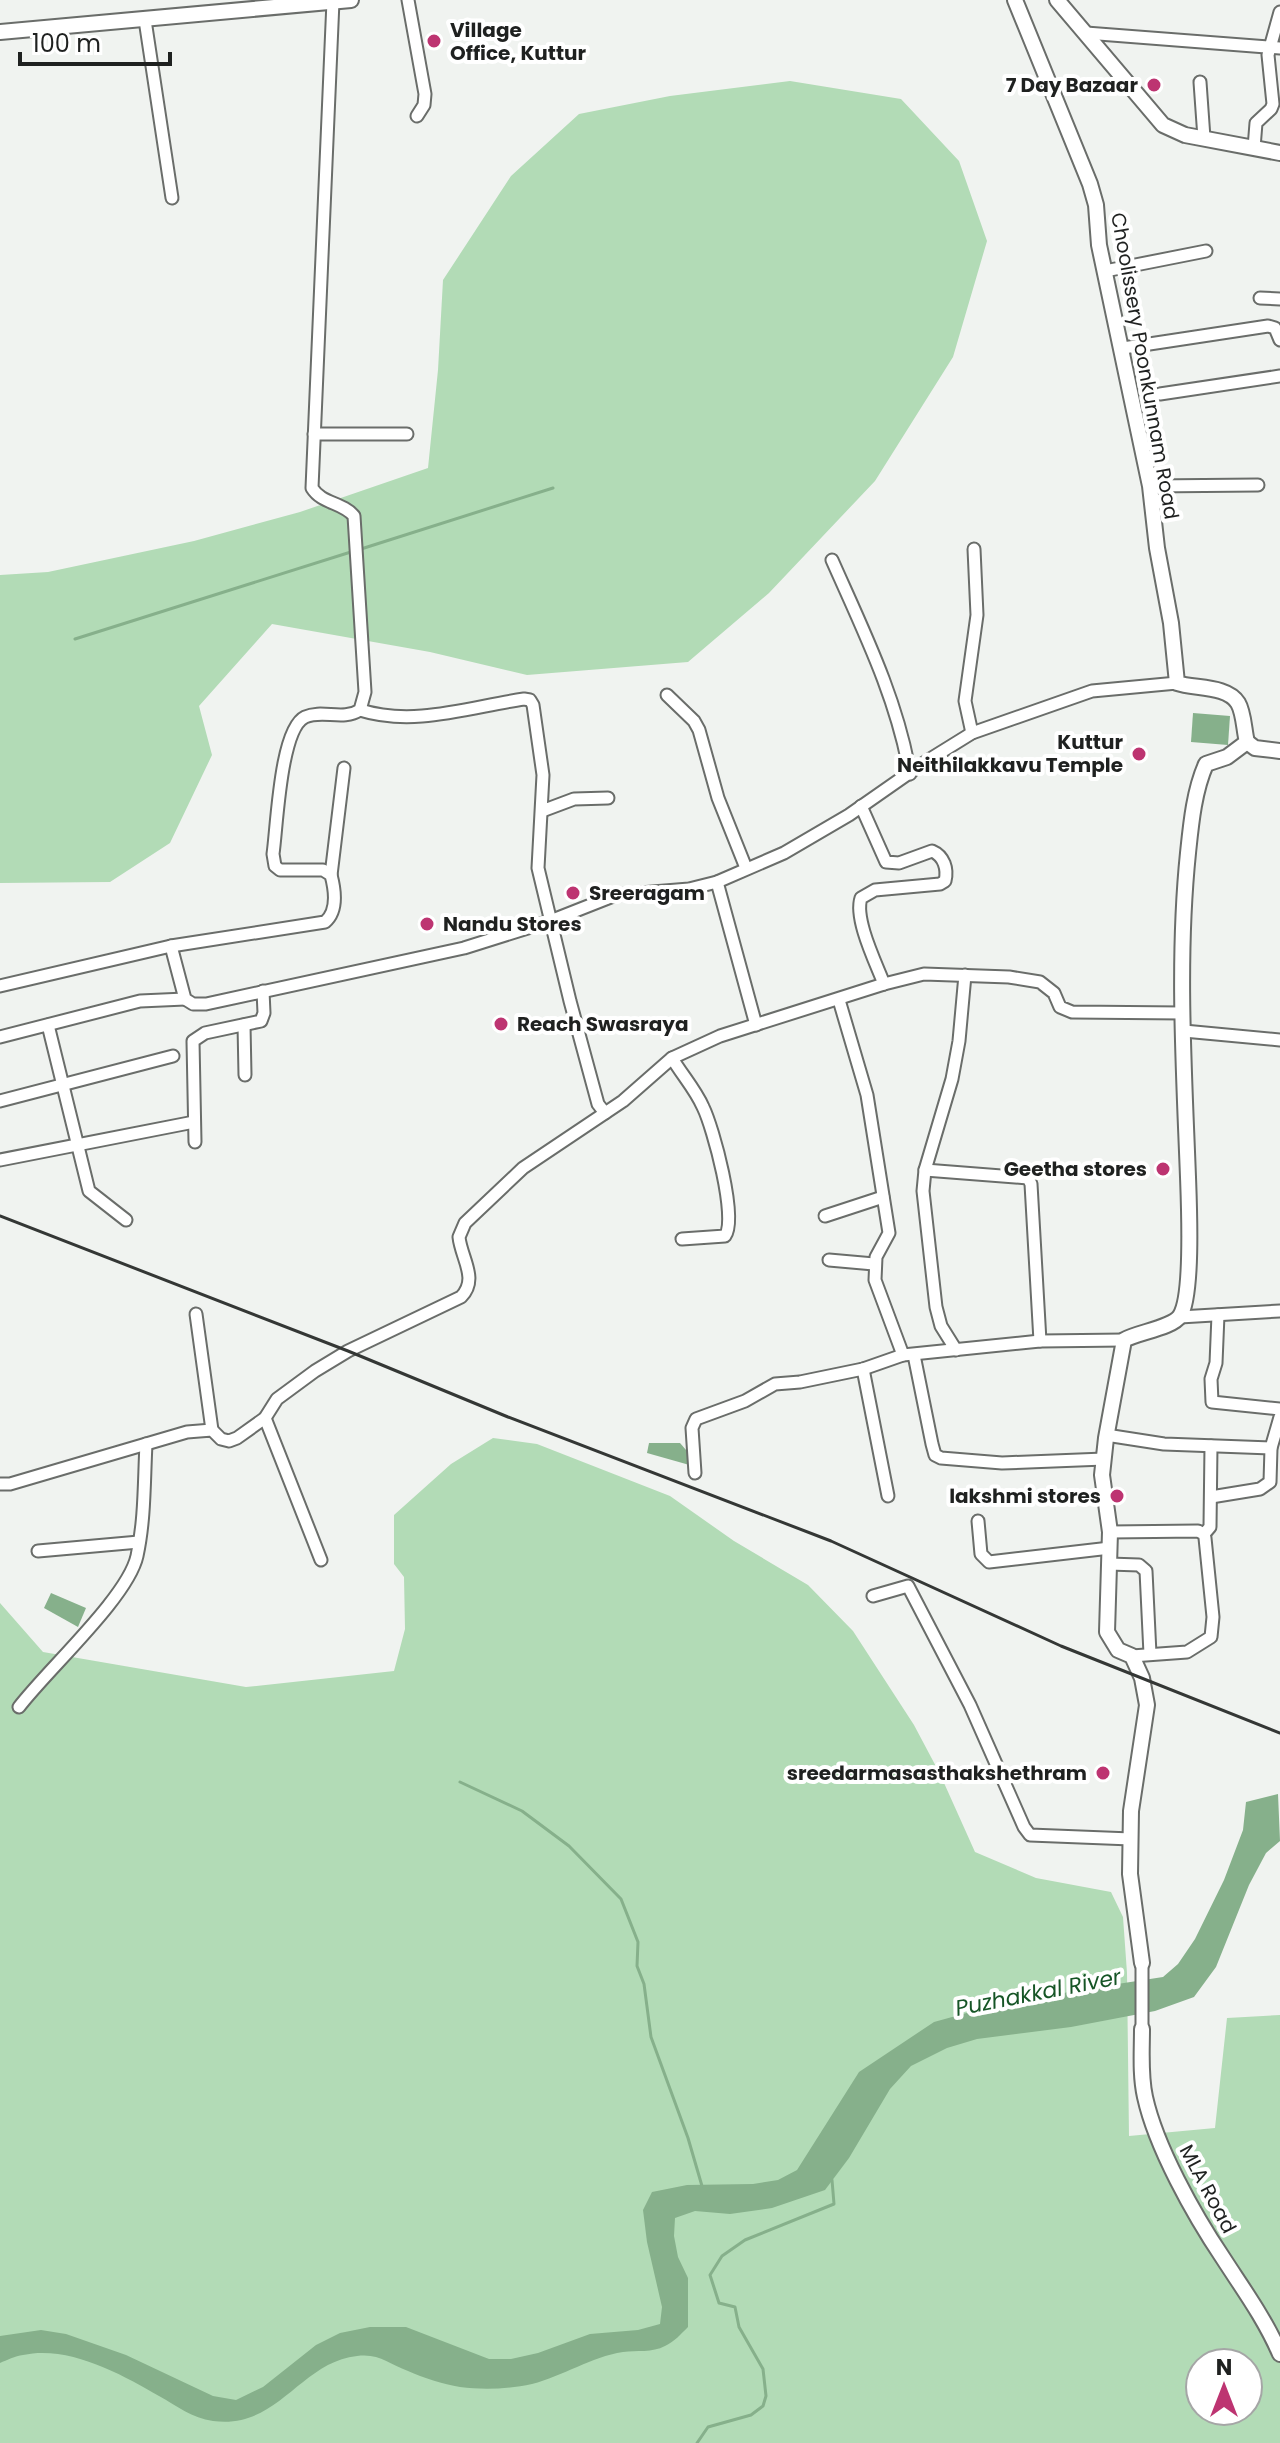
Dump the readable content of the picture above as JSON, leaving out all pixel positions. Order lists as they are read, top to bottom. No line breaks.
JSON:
{"streets":{"street":["Choolissery Poonkunnam Road","MLA Road"]},"water":["Puzhakkal River"],"places":["Village Office, Kuttur","7 Day Bazaar","Kuttur Neithilakkavu Temple","Sreeragam","Nandu Stores","Reach Swasraya","Geetha stores","lakshmi stores","sreedarmasasthakshethram"],"scale_bar":"100 m","north":"top"}
